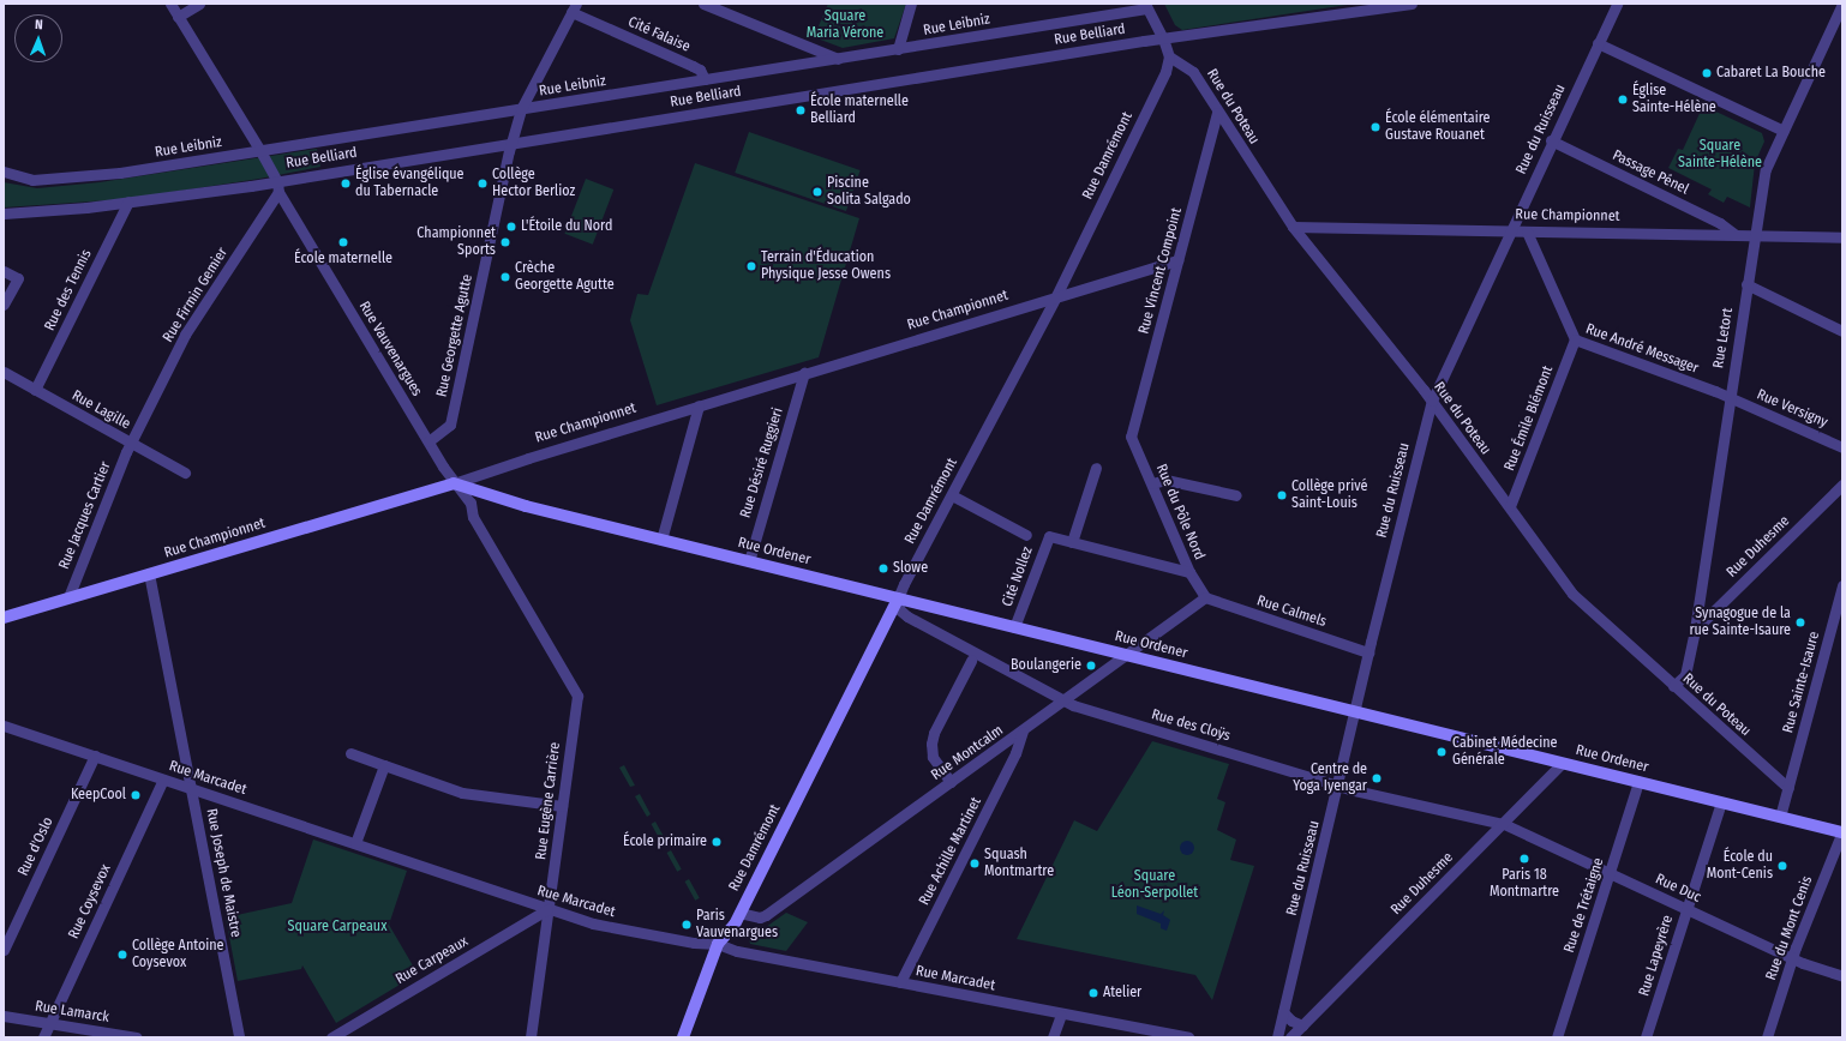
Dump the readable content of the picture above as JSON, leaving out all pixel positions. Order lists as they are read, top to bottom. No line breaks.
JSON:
{"streets":{"main road":["Rue Damrémont","Rue Championnet","Rue Ordener"],"street":["Rue Leibniz","Cité Falaise","Rue Belliard","Rue du Poteau","Rue du Ruisseau","Passage Pénel","Rue Vincent Compoint","Rue des Tennis","Rue Firmin Gemier","Rue Georgette Agutte","Rue Letort","Rue Vauvenargues","Rue André Messager","Rue Versigny","Rue Lagille","Rue Émile Blémont","Rue Désiré Ruggieri","Rue du Pôle Nord","Rue Jacques Cartier","Rue Duhesme","Cité Nollez","Rue Calmels","Rue Sainte-Isaure","Rue des Cloÿs","Rue Montcalm","Rue Marcadet","Rue Eugène Carrière","Rue d'Oslo","Rue Achille Martinet","Rue Joseph de Maistre","Rue Duc","Rue Coysevox","Rue de Trétaigne","Rue du Mont Cenis","Rue Lapeyrère","Rue Carpeaux","Rue Lamarck"]},"crossings":[["Rue Leibniz","Cité Falaise"],["Rue Leibniz","Rue Georgette Agutte"],["Rue Leibniz","Rue Vauvenargues"],["Cité Falaise","Rue Georgette Agutte"],["Rue Belliard","Rue des Tennis"],["Rue Belliard","Rue Firmin Gemier"],["Rue Belliard","Rue Georgette Agutte"],["Rue Belliard","Rue Vauvenargues"],["Rue du Poteau","Rue du Ruisseau"],["Rue du Poteau","Rue Damrémont"],["Rue du Poteau","Rue Championnet"],["Rue du Poteau","Rue Vincent Compoint"],["Rue du Poteau","Rue Letort"],["Rue du Poteau","Rue Émile Blémont"],["Rue du Poteau","Rue Sainte-Isaure"],["Rue du Ruisseau","Passage Pénel"],["Rue du Ruisseau","Rue Championnet"],["Rue du Ruisseau","Rue Ordener"],["Rue du Ruisseau","Rue Calmels"],["Rue du Ruisseau","Rue des Cloÿs"],["Rue Damrémont","Rue Championnet"],["Rue Damrémont","Rue Ordener"],["Rue Damrémont","Rue des Cloÿs"],["Rue Damrémont","Rue Montcalm"],["Rue Damrémont","Rue Marcadet"],["Passage Pénel","Rue Championnet"],["Rue Championnet","Rue Vincent Compoint"],["Rue Championnet","Rue Letort"],["Rue Championnet","Rue Vauvenargues"],["Rue Championnet","Rue André Messager"],["Rue Championnet","Rue Désiré Ruggieri"],["Rue Championnet","Rue Jacques Cartier"],["Rue Championnet","Rue Ordener"],["Rue Championnet","Rue Joseph de Maistre"],["Rue Vincent Compoint","Rue du Pôle Nord"],["Rue des Tennis","Rue Lagille"],["Rue Firmin Gemier","Rue Vauvenargues"],["Rue Firmin Gemier","Rue Lagille"],["Rue Firmin Gemier","Rue Jacques Cartier"],["Rue Georgette Agutte","Rue Vauvenargues"],["Rue Letort","Rue André Messager"],["Rue Letort","Rue Versigny"],["Rue Letort","Rue Duhesme"],["Rue Vauvenargues","Rue Ordener"],["Rue Vauvenargues","Rue Eugène Carrière"],["Rue André Messager","Rue Versigny"],["Rue André Messager","Rue Émile Blémont"],["Rue Lagille","Rue Jacques Cartier"],["Rue Désiré Ruggieri","Rue Ordener"],["Rue du Pôle Nord","Rue Calmels"],["Rue du Pôle Nord","Rue Montcalm"],["Rue Duhesme","Rue Ordener"],["Rue Duhesme","Rue des Cloÿs"],["Rue Duhesme","Rue Duc"],["Rue Ordener","Cité Nollez"],["Rue Ordener","Rue des Cloÿs"],["Rue Ordener","Rue Montcalm"],["Rue Ordener","Rue de Trétaigne"],["Rue Ordener","Rue du Mont Cenis"],["Rue Ordener","Rue Lapeyrère"],["Rue Calmels","Rue Montcalm"],["Rue des Cloÿs","Rue Montcalm"],["Rue des Cloÿs","Rue Duc"],["Rue Montcalm","Rue Achille Martinet"],["Rue Marcadet","Rue Eugène Carrière"],["Rue Marcadet","Rue d'Oslo"],["Rue Marcadet","Rue Achille Martinet"],["Rue Marcadet","Rue Joseph de Maistre"],["Rue Marcadet","Rue Coysevox"],["Rue Marcadet","Rue Carpeaux"],["Rue Eugène Carrière","Rue Carpeaux"],["Rue Duc","Rue de Trétaigne"],["Rue Duc","Rue du Mont Cenis"],["Rue Duc","Rue Lapeyrère"],["Rue Coysevox","Rue Lamarck"]],"parks":["Square Maria Vérone","Square Sainte-Hélène","Square Léon-Serpollet","Square Carpeaux"],"places":["Cabaret La Bouche","Église Sainte-Hélène","École maternelle Belliard","École élémentaire Gustave Rouanet","Église évangélique du Tabernacle","Collège Hector Berlioz","Piscine Solita Salgado","L'Étoile du Nord","École maternelle","Championnet Sports","Terrain d'Éducation Physique Jesse Owens","Crèche Georgette Agutte","Collège privé Saint-Louis","Slowe","Synagogue de la rue Sainte-Isaure","Boulangerie","Cabinet Médecine Générale","Centre de Yoga Iyengar","KeepCool","École primaire","Paris 18 Montmartre","Squash Montmartre","École du Mont-Cenis","Paris Vauvenargues","Collège Antoine Coysevox","Atelier"],"north":"top"}
